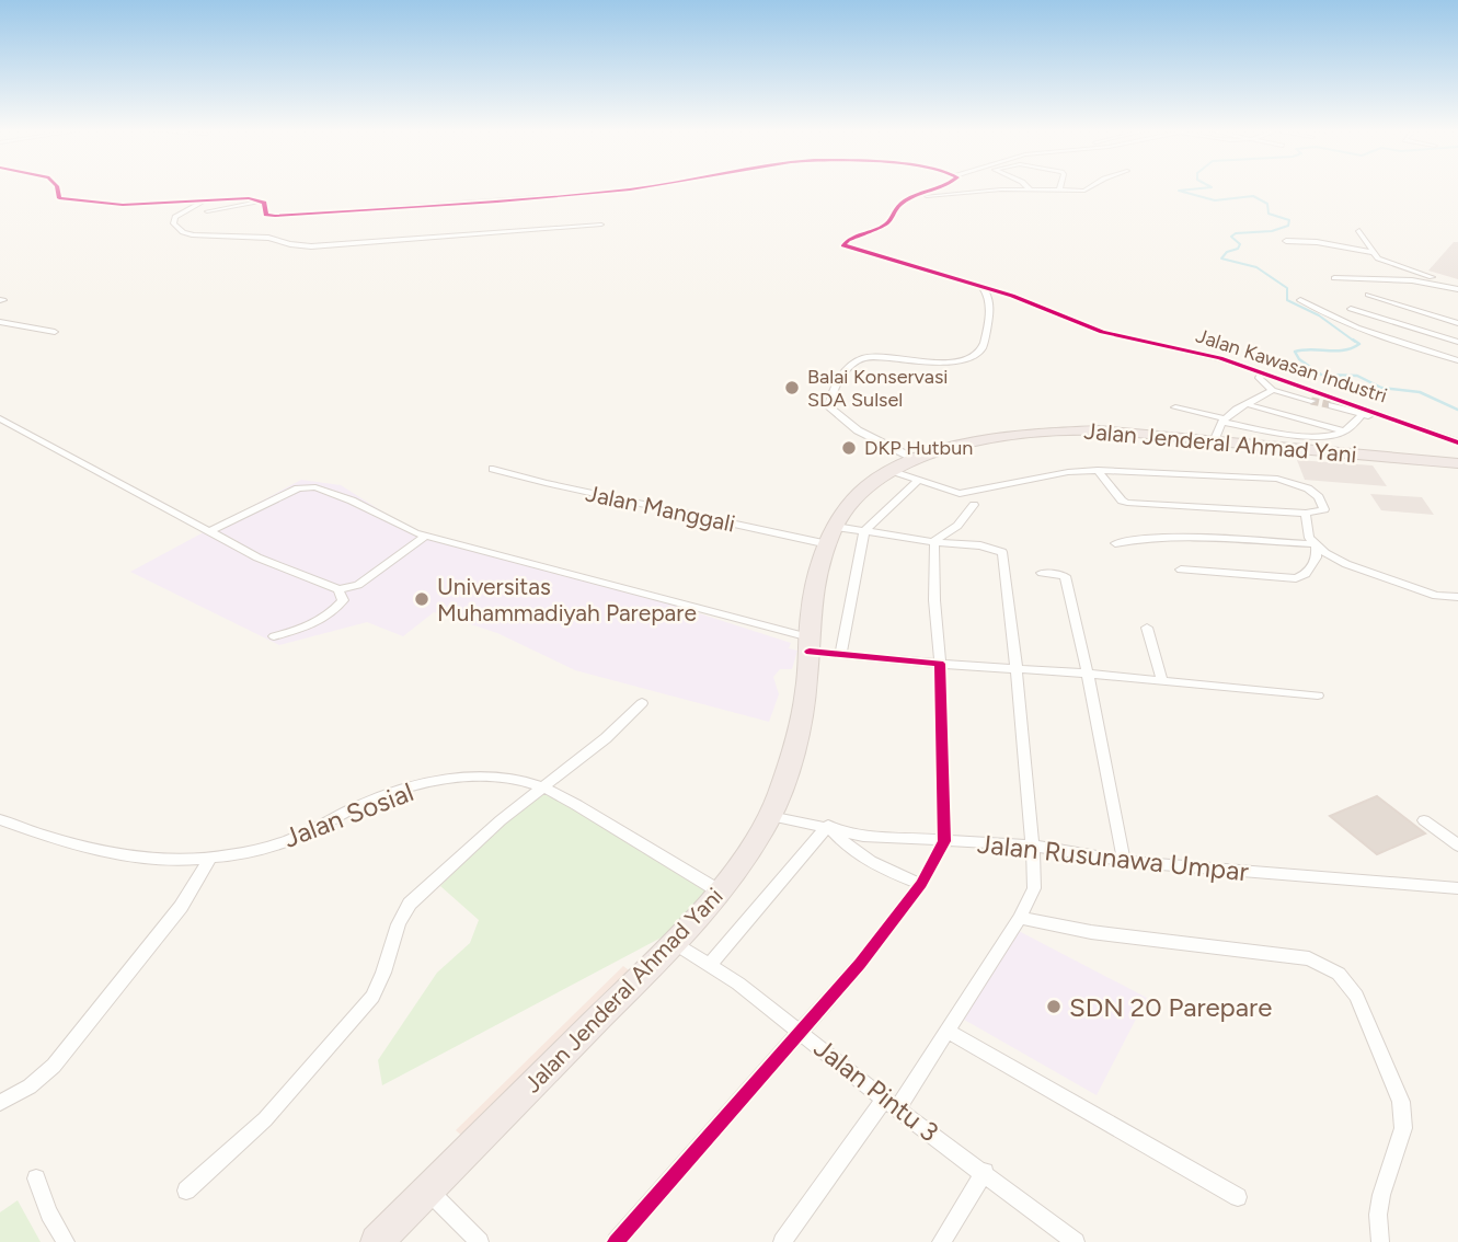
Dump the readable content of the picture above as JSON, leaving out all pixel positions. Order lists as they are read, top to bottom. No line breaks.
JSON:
{"streets":{"highway":["Jalan Jenderal Ahmad Yani"],"street":["Jalan Kawasan Industri","Jalan Manggali","Jalan Sosial","Jalan Rusunawa Umpar","Jalan Pintu 3"]},"crossings":[["Jalan Jenderal Ahmad Yani","Jalan Manggali"],["Jalan Jenderal Ahmad Yani","Jalan Sosial"],["Jalan Jenderal Ahmad Yani","Jalan Rusunawa Umpar"],["Jalan Jenderal Ahmad Yani","Jalan Pintu 3"]],"places":["Balai Konservasi SDA Sulsel","DKP Hutbun","Universitas Muhammadiyah Parepare","SDN 20 Parepare"]}
